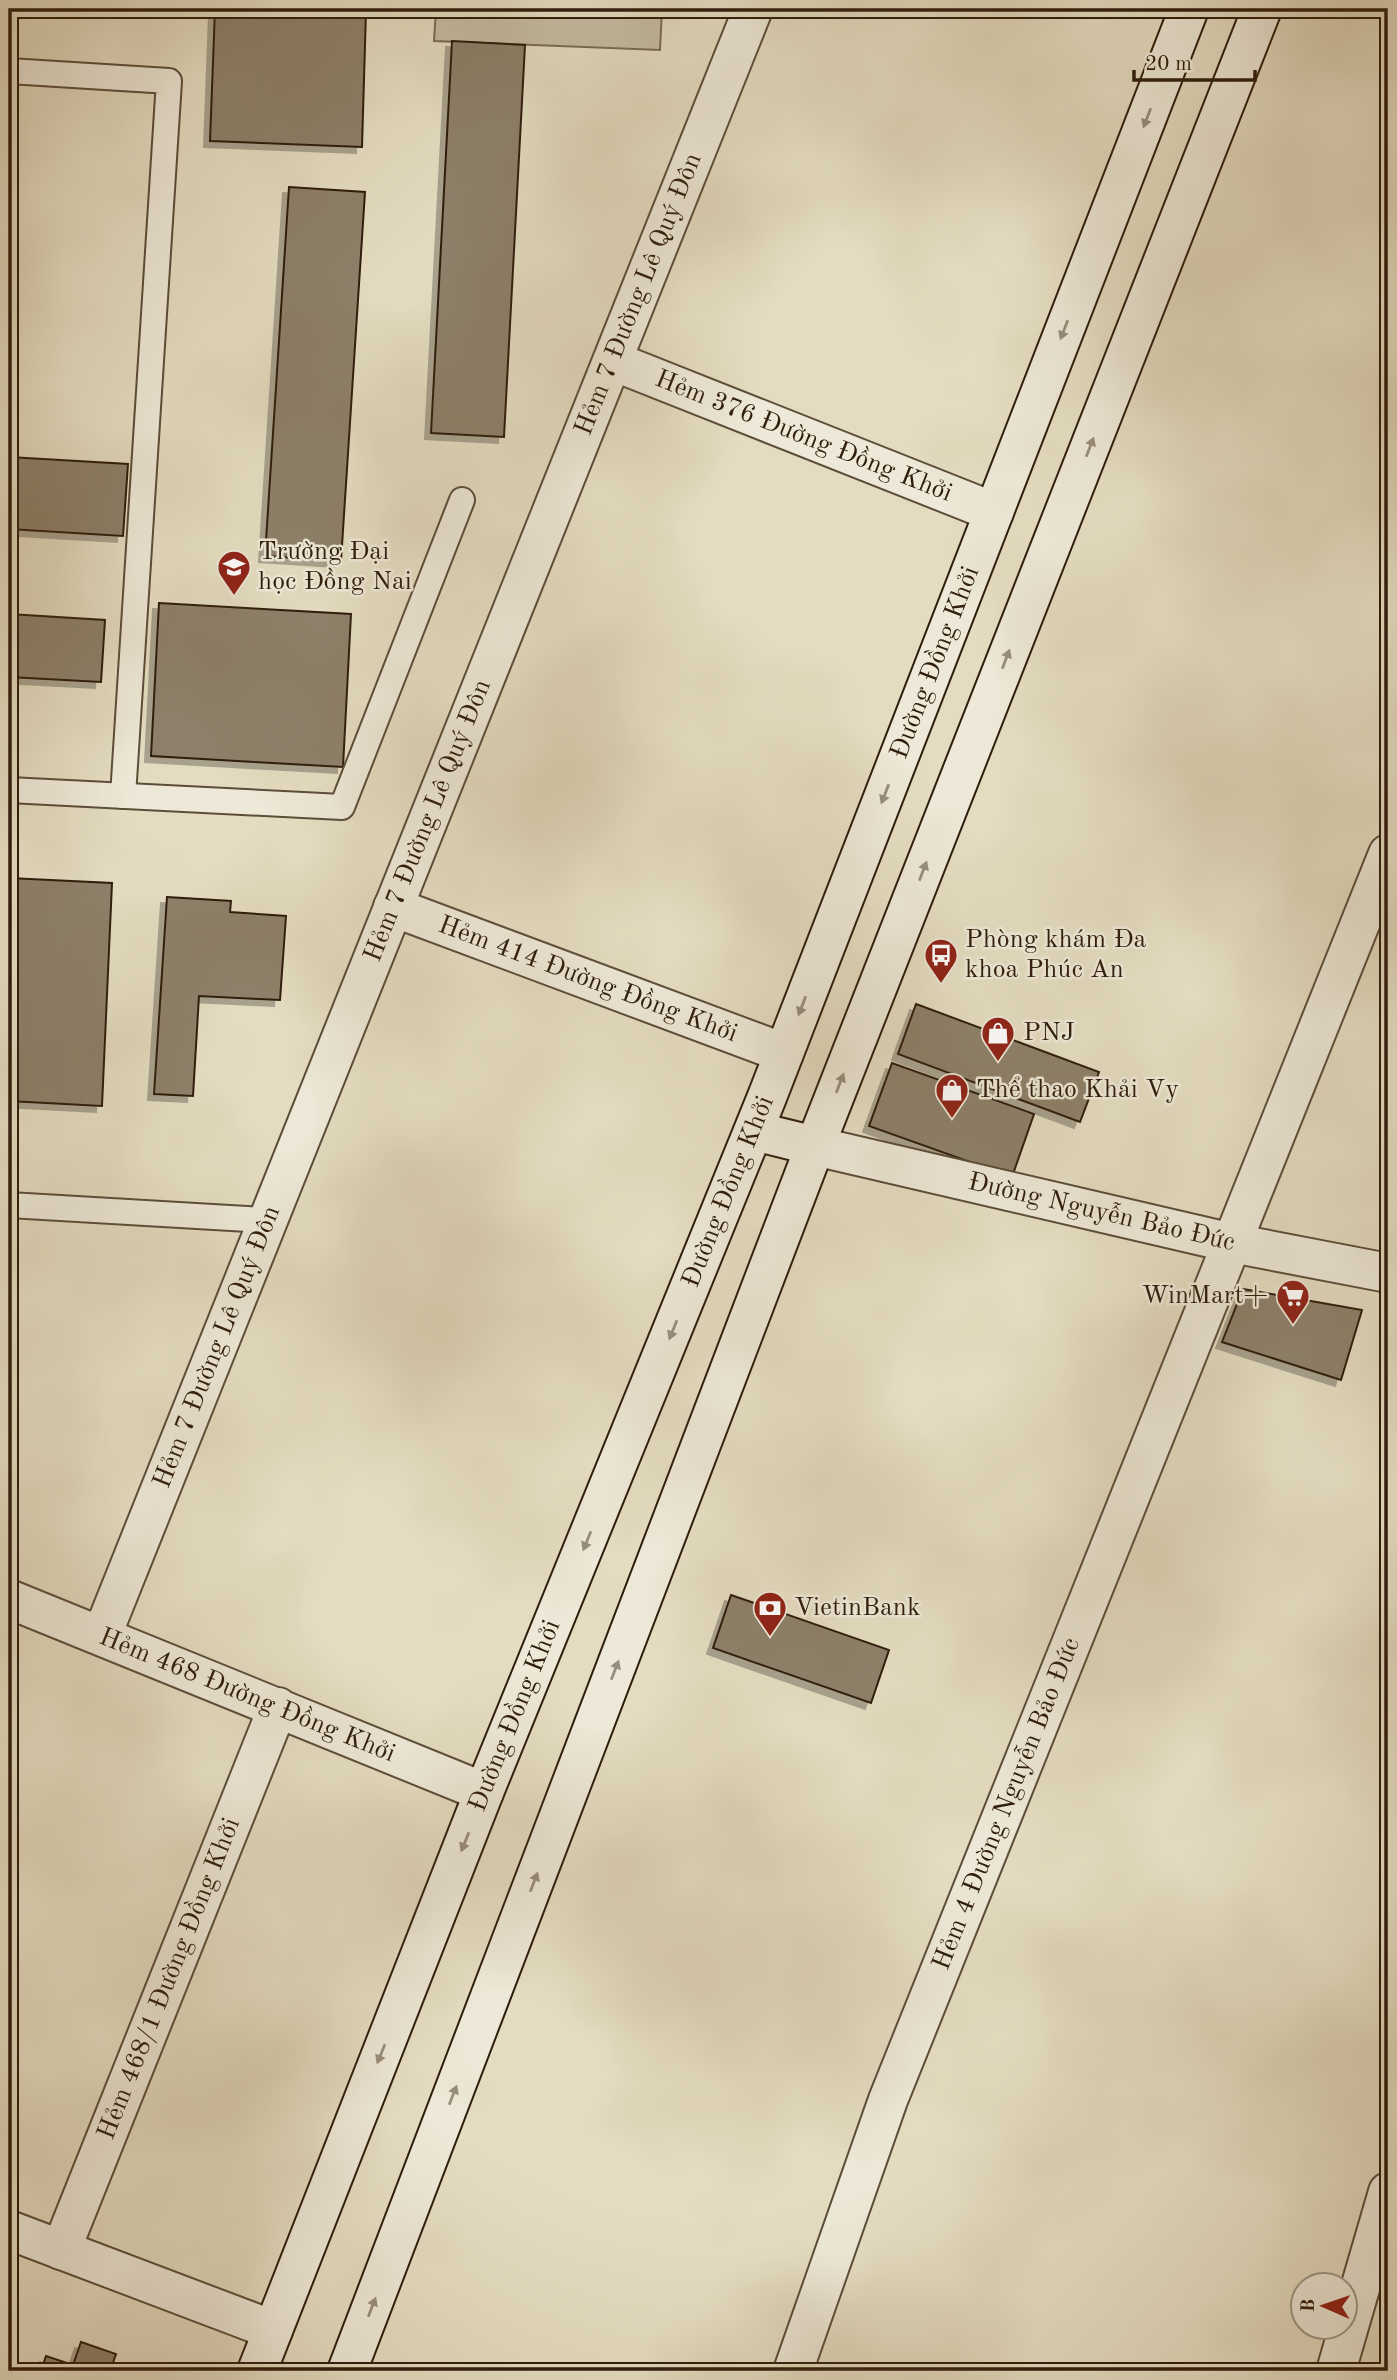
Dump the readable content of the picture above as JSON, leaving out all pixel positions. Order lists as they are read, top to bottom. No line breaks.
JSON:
{"streets":{"street":["Hẻm 7 Đường Lê Quý Đôn","Hẻm 376 Đường Đồng Khởi","Đường Đồng Khởi","Hẻm 414 Đường Đồng Khởi","Đường Nguyễn Bảo Đức","Hẻm 468 Đường Đồng Khởi","Hẻm 4 Đường Nguyễn Bảo Đức","Hẻm 468/1 Đường Đồng Khởi"]},"crossings":[["Hẻm 7 Đường Lê Quý Đôn","Hẻm 376 Đường Đồng Khởi"],["Hẻm 7 Đường Lê Quý Đôn","Hẻm 414 Đường Đồng Khởi"],["Hẻm 7 Đường Lê Quý Đôn","Hẻm 468 Đường Đồng Khởi"],["Hẻm 376 Đường Đồng Khởi","Đường Đồng Khởi"],["Đường Đồng Khởi","Hẻm 414 Đường Đồng Khởi"],["Đường Đồng Khởi","Đường Nguyễn Bảo Đức"],["Đường Đồng Khởi","Hẻm 468 Đường Đồng Khởi"],["Đường Nguyễn Bảo Đức","Hẻm 4 Đường Nguyễn Bảo Đức"],["Hẻm 468 Đường Đồng Khởi","Hẻm 468/1 Đường Đồng Khởi"]],"places":{"school or university":["Trường Đại học Đồng Nai"],"bus stop":["Phòng khám Đa khoa Phúc An"],"shop":["PNJ","Thể thao Khải Vy"],"supermarket":["WinMart+"],"bank":["VietinBank"]},"scale_bar":"20 m","north":"left"}
